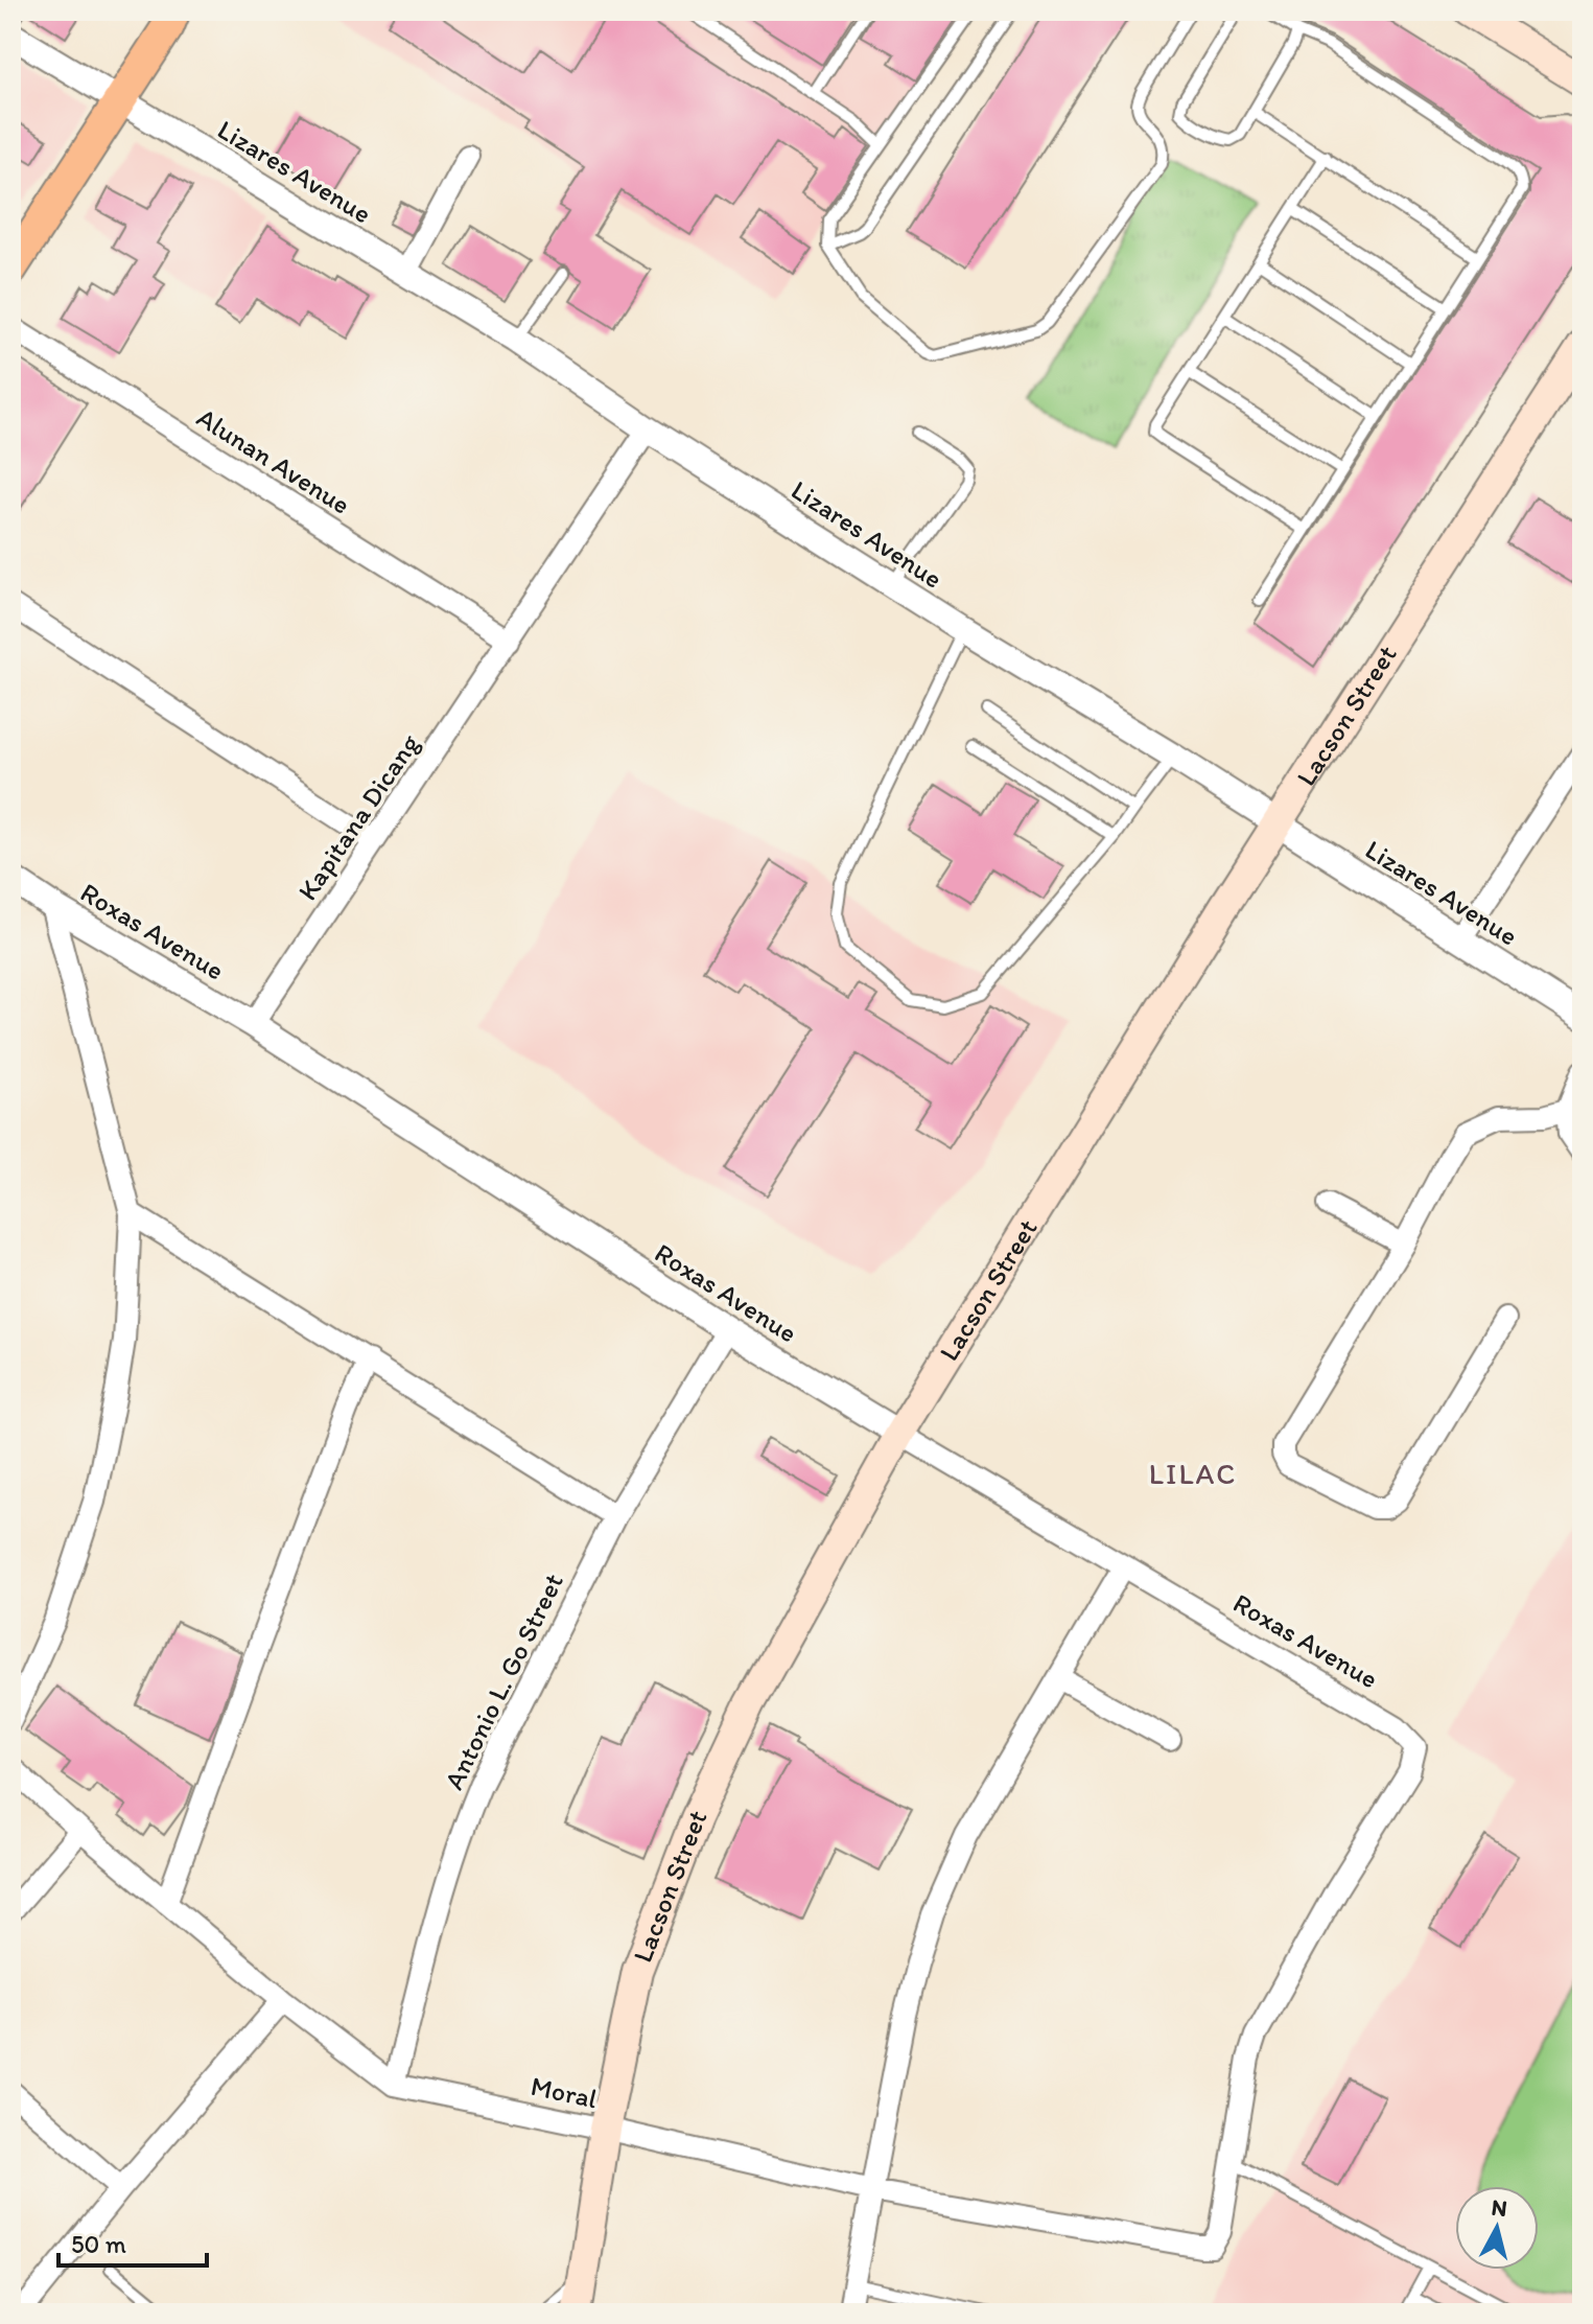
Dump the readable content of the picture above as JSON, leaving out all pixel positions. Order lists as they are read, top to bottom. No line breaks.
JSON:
{"streets":{"main road":["Lacson Street"],"street":["Lizares Avenue","Alunan Avenue","Kapitana Dicang","Roxas Avenue","Antonio L. Go Street","Moral"]},"crossings":[["Lizares Avenue","Lacson Street"],["Lizares Avenue","Kapitana Dicang"],["Alunan Avenue","Kapitana Dicang"],["Lacson Street","Roxas Avenue"],["Lacson Street","Moral"],["Kapitana Dicang","Roxas Avenue"],["Roxas Avenue","Antonio L. Go Street"],["Roxas Avenue","Moral"],["Antonio L. Go Street","Moral"]],"districts":["LILAC"],"scale_bar":"50 m","north":"top"}
